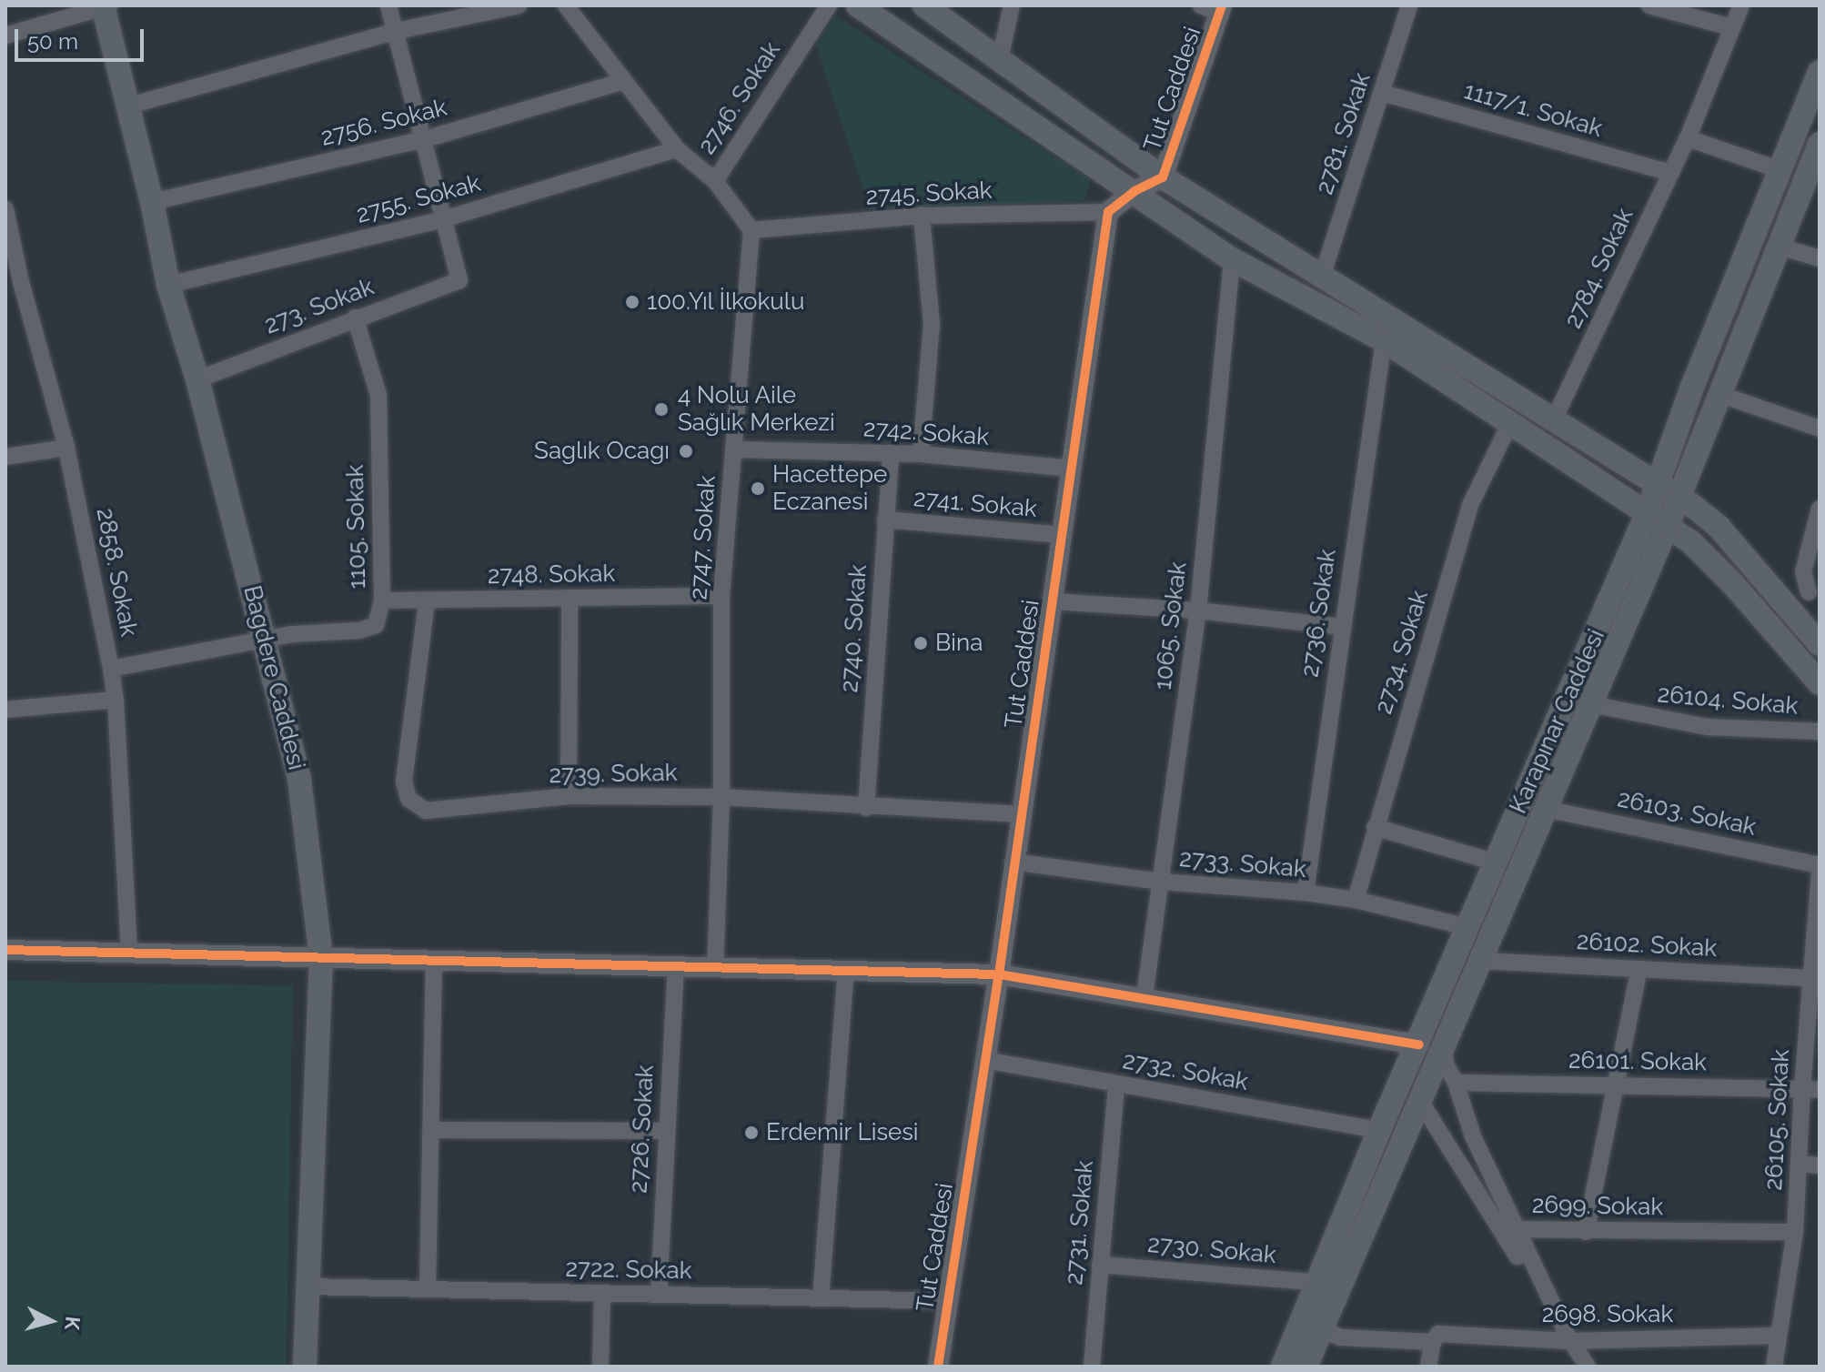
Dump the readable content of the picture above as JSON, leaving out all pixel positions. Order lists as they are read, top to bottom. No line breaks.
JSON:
{"streets":{"main road":["Bagdere Caddesi","Karapınar Caddesi"],"street":["Tut Caddesi","2746. Sokak","1117/1. Sokak","2756. Sokak","2781. Sokak","2745. Sokak","2755. Sokak","2784. Sokak","273. Sokak","2742. Sokak","2741. Sokak","1105. Sokak","2747. Sokak","2858. Sokak","2748. Sokak","2736. Sokak","1065. Sokak","2740. Sokak","2734. Sokak","26104. Sokak","2739. Sokak","26103. Sokak","2733. Sokak","26102. Sokak","26101. Sokak","2732. Sokak","26105. Sokak","2726. Sokak","2699. Sokak","2731. Sokak","2730. Sokak","2722. Sokak","2698. Sokak"]},"crossings":[["Tut Caddesi","2745. Sokak"],["Tut Caddesi","2742. Sokak"],["Tut Caddesi","2741. Sokak"],["Tut Caddesi","2739. Sokak"],["Tut Caddesi","2733. Sokak"],["Tut Caddesi","2732. Sokak"],["Tut Caddesi","2722. Sokak"],["1117/1. Sokak","2781. Sokak"],["1117/1. Sokak","2784. Sokak"],["2756. Sokak","Bagdere Caddesi"],["2745. Sokak","2747. Sokak"],["2755. Sokak","273. Sokak"],["2755. Sokak","Bagdere Caddesi"],["273. Sokak","1105. Sokak"],["273. Sokak","Bagdere Caddesi"],["2742. Sokak","2747. Sokak"],["2742. Sokak","2740. Sokak"],["2741. Sokak","2740. Sokak"],["1105. Sokak","2748. Sokak"],["1105. Sokak","Bagdere Caddesi"],["2747. Sokak","2748. Sokak"],["2747. Sokak","2739. Sokak"],["2748. Sokak","2739. Sokak"],["2736. Sokak","2733. Sokak"],["1065. Sokak","2733. Sokak"],["2740. Sokak","2739. Sokak"],["2734. Sokak","2733. Sokak"],["Bagdere Caddesi","2722. Sokak"],["26104. Sokak","Karapınar Caddesi"],["Karapınar Caddesi","26103. Sokak"],["Karapınar Caddesi","2733. Sokak"],["Karapınar Caddesi","26102. Sokak"],["Karapınar Caddesi","2732. Sokak"],["Karapınar Caddesi","2699. Sokak"],["Karapınar Caddesi","2730. Sokak"],["Karapınar Caddesi","2698. Sokak"],["26102. Sokak","26105. Sokak"],["26101. Sokak","26105. Sokak"],["26101. Sokak","2699. Sokak"],["2732. Sokak","2731. Sokak"],["26105. Sokak","2699. Sokak"],["26105. Sokak","2698. Sokak"],["2726. Sokak","2722. Sokak"],["2731. Sokak","2730. Sokak"]],"places":["100.Yıl İlkokulu","4 Nolu Aile Sağlık Merkezi","Saglık Ocagı","Hacettepe Eczanesi","Bina","Erdemir Lisesi"],"scale_bar":"50 m","north":"right"}
